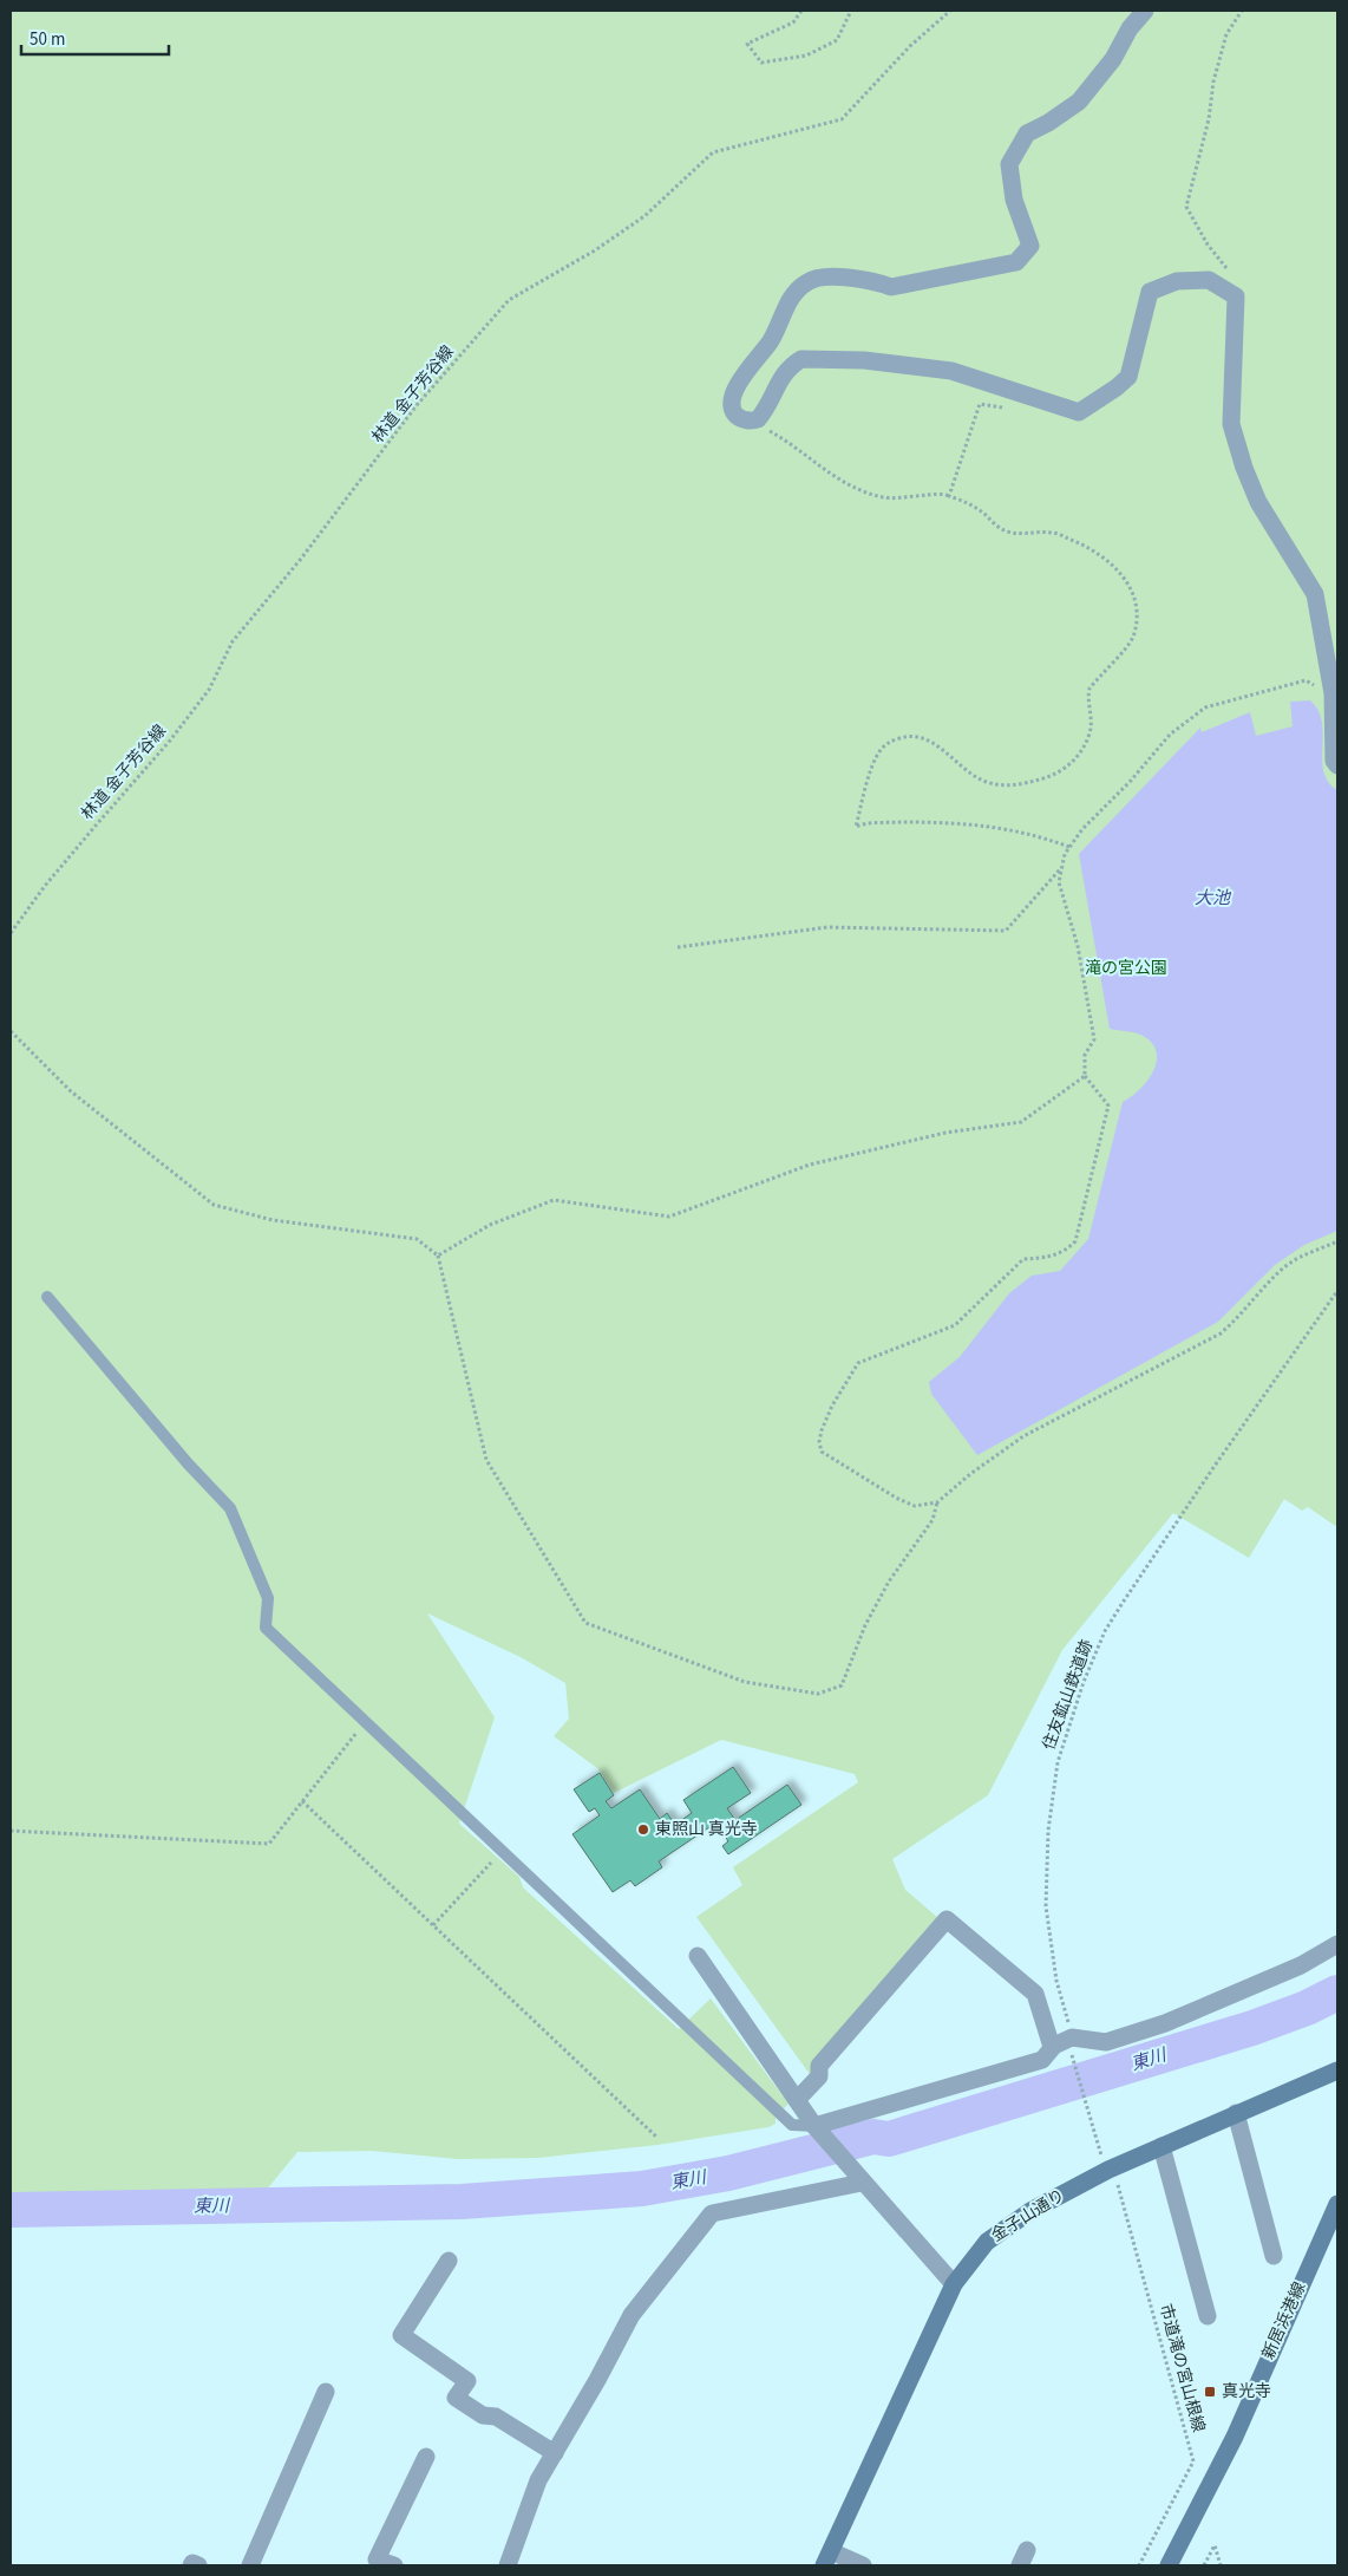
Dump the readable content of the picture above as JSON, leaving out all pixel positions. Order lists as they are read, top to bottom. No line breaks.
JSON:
{"streets":{"street":["金子山通り","新居浜港線"],"path":["林道 金子芳谷線","住友鉱山鉄道跡","市道滝の宮山根線"]},"crossings":[["住友鉱山鉄道跡","金子山通り"],["住友鉱山鉄道跡","市道滝の宮山根線"],["金子山通り","市道滝の宮山根線"]],"water":["大池","東川"],"parks":["滝の宮公園"],"places":{"other":["東照山 真光寺"],"transit":["真光寺"]},"scale_bar":"50 m"}
